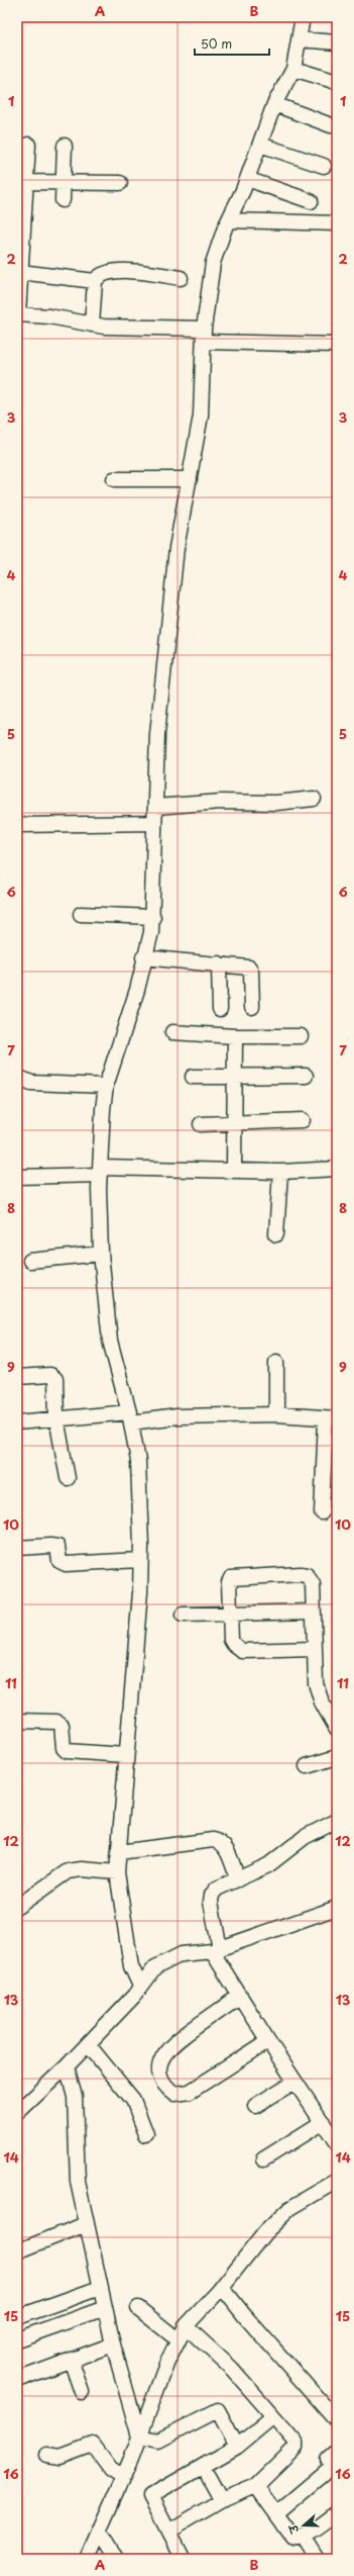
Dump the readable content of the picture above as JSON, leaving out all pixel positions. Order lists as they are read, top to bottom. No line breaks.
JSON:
{"scale_bar":"50 m","north":"left","grid":{"columns":["A","B"],"rows":["1","2","3","4","5","6","7","8","9","10","11","12","13","14","15","16"]}}
